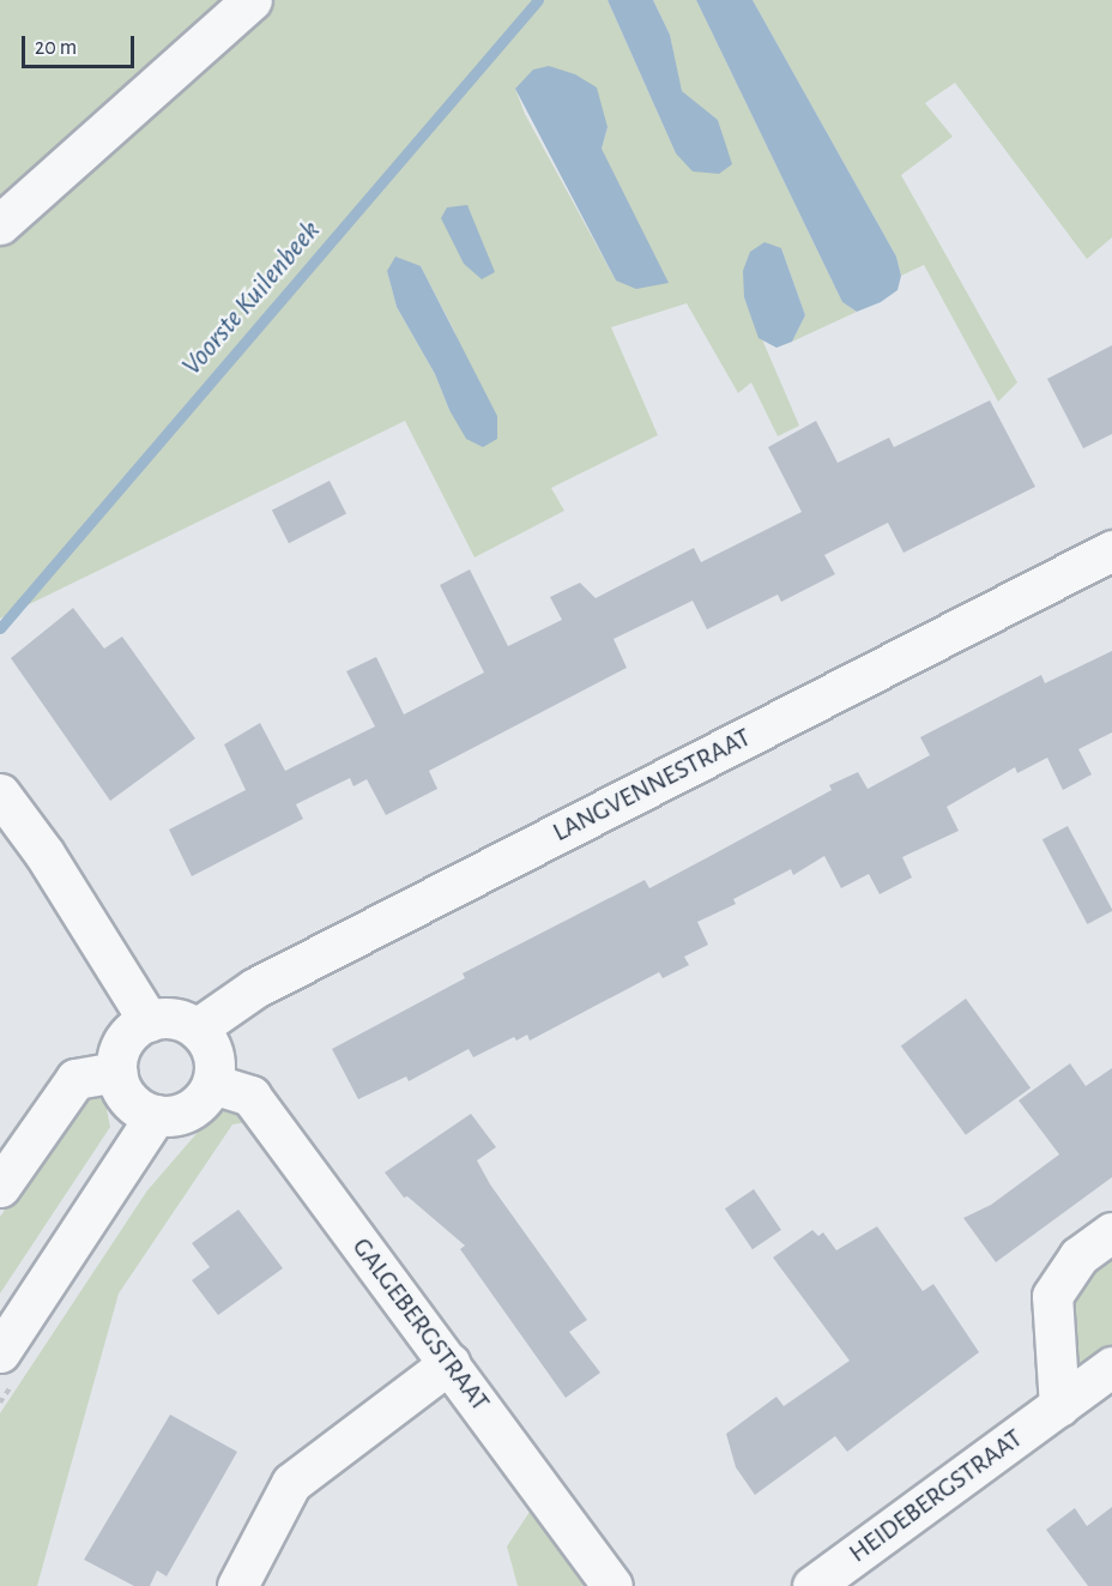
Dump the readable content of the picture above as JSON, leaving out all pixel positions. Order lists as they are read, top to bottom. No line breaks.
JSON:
{"streets":{"street":["LANGVENNESTRAAT","GALGEBERGSTRAAT","HEIDEBERGSTRAAT"]},"crossings":[["LANGVENNESTRAAT","GALGEBERGSTRAAT"]],"water":["Voorste Kuilenbeek"],"scale_bar":"20 m"}
